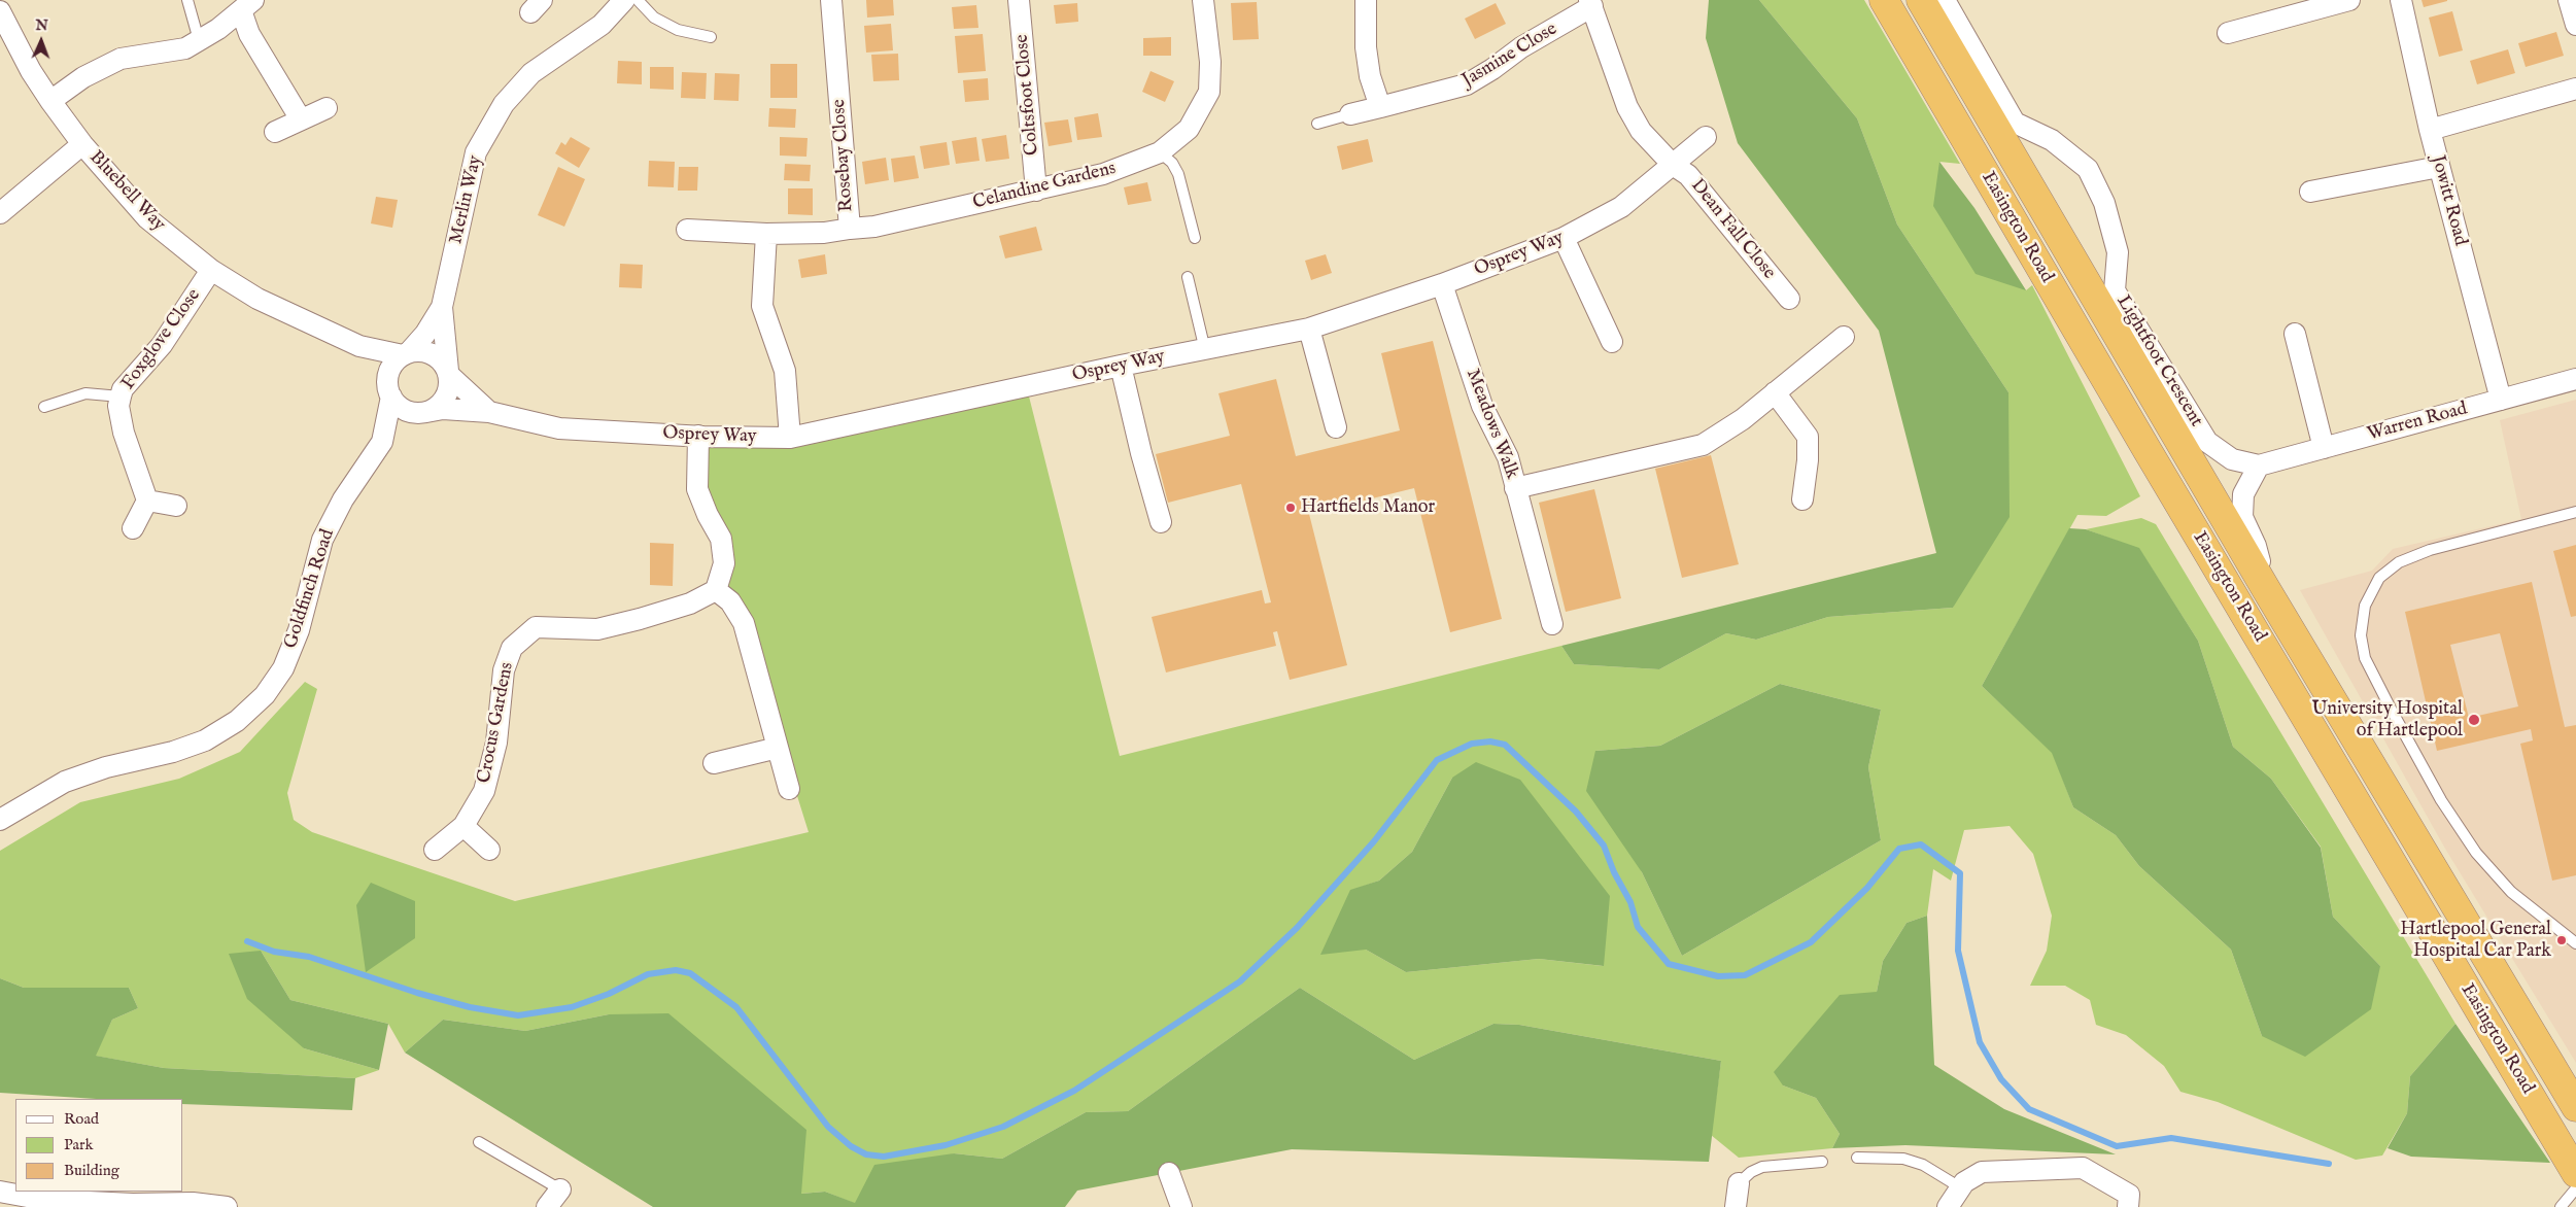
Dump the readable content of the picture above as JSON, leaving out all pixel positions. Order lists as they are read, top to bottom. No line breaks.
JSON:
{"streets":{"highway":["Easington Road"],"street":["Jasmine Close","Coltsfoot Close","Rosebay Close","Celandine Gardens","Bluebell Way","Merlin Way","Jowitt Road","Dean Fall Close","Osprey Way","Foxglove Close","Lightfoot Crescent","Warren Road","Meadows Walk","Goldfinch Road","Crocus Gardens"]},"crossings":[["Jasmine Close","Dean Fall Close"],["Coltsfoot Close","Celandine Gardens"],["Rosebay Close","Celandine Gardens"],["Bluebell Way","Merlin Way"],["Bluebell Way","Osprey Way"],["Bluebell Way","Foxglove Close"],["Bluebell Way","Goldfinch Road"],["Merlin Way","Osprey Way"],["Merlin Way","Goldfinch Road"],["Jowitt Road","Warren Road"],["Dean Fall Close","Osprey Way"],["Osprey Way","Meadows Walk"],["Osprey Way","Goldfinch Road"],["Lightfoot Crescent","Warren Road"]],"places":["Hartfields Manor","University Hospital of Hartlepool","Hartlepool General Hospital Car Park"],"legend":["Road","Park","Building"],"north":"top"}
